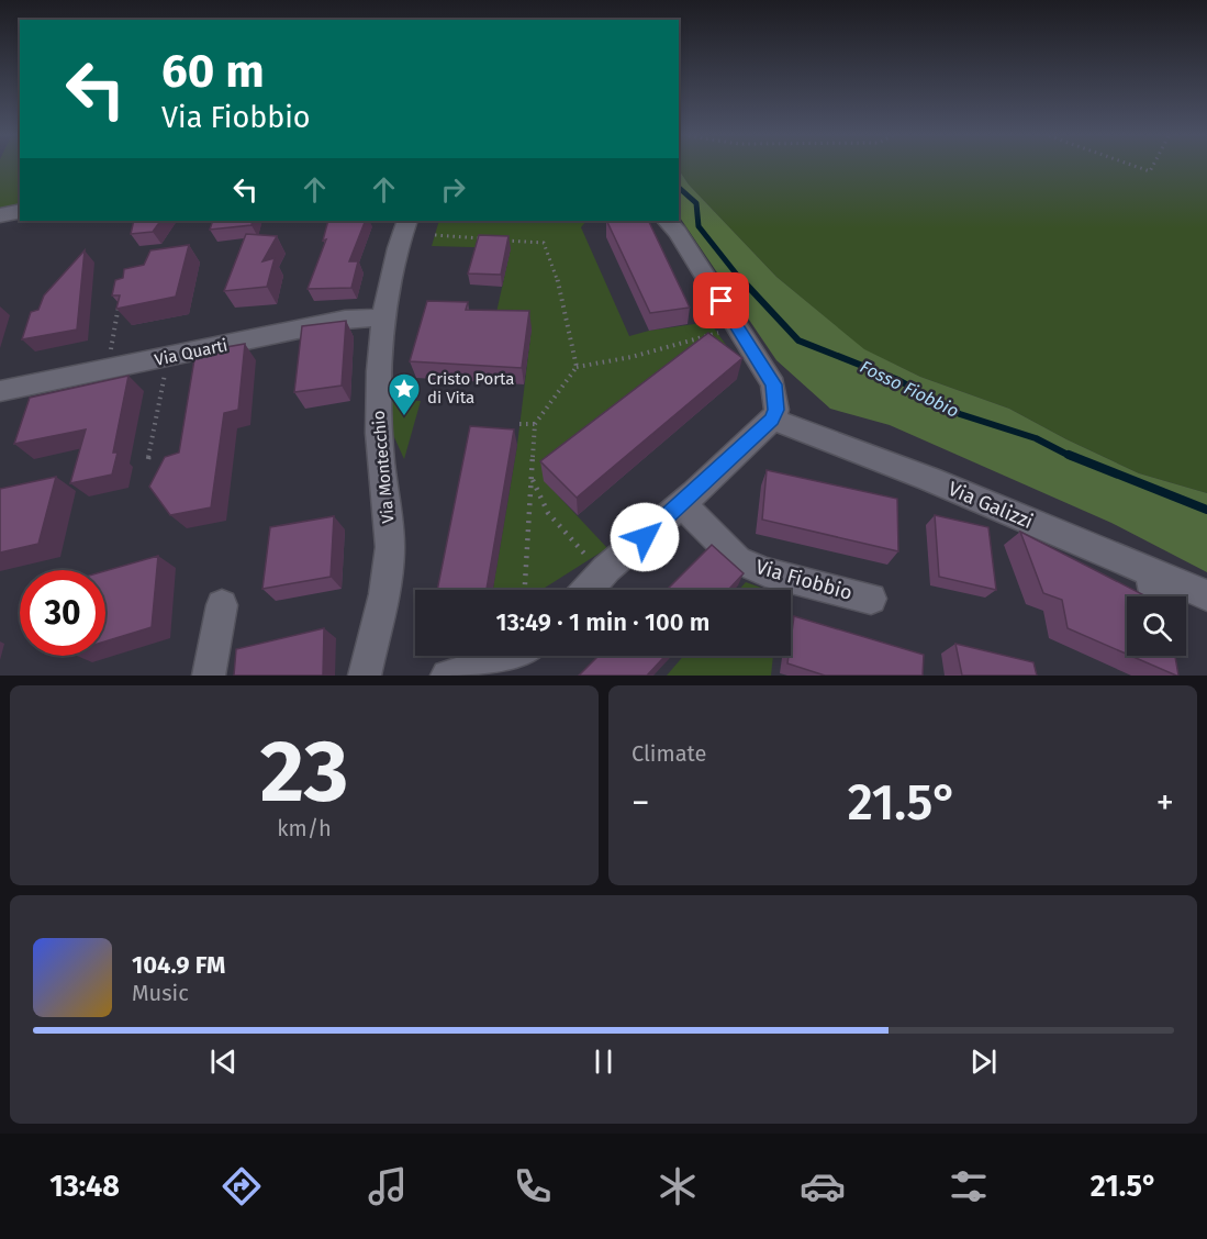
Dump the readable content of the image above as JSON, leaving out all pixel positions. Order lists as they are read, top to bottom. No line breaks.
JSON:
{"streets":{"street":["Via Quarti","Via Montecchio","Via Galizzi","Via Fiobbio"]},"crossings":[["Via Quarti","Via Montecchio"]],"water":["Fosso Fiobbio"],"places":{"place":["Cristo Porta di Vita"]},"page":{"turn":["60 m","Via Fiobbio"],"limit":"30","trip":"13:49 · 1 min · 100 m","tile":[["23","km/h"],"Climate"],"heat":["−","21.5°","+"],"song":["104.9 FM","Music"],"tabs":["13:48","21.5°"]}}
